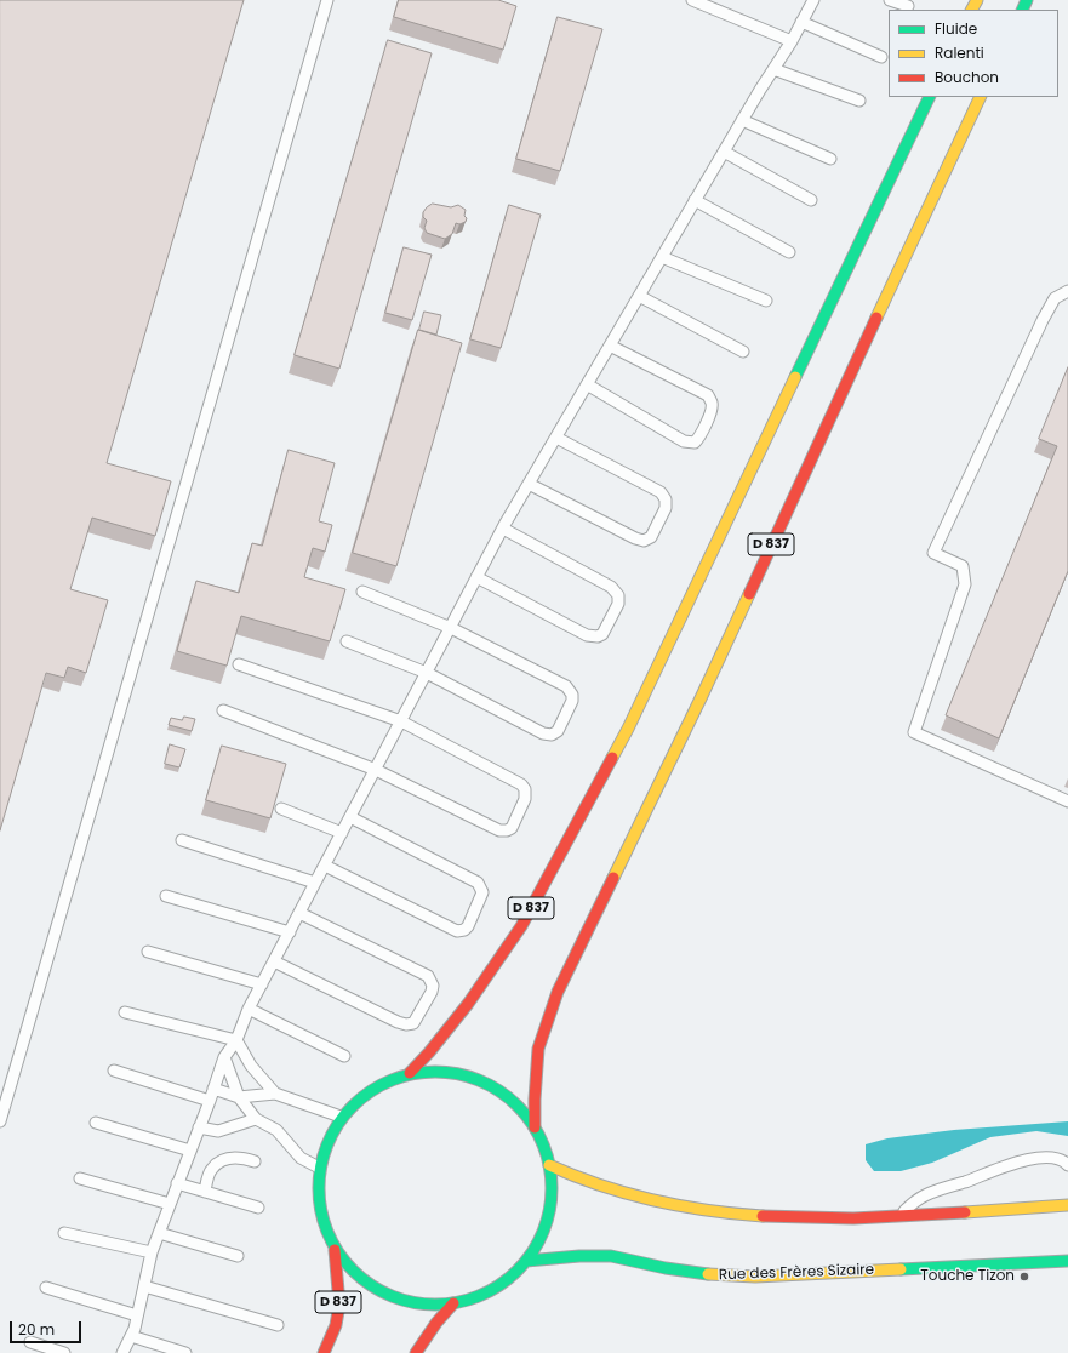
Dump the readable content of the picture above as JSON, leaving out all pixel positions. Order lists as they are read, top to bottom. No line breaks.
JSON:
{"streets":{"main road":["D 837","Rue des Frères Sizaire"]},"places":["Touche Tizon"],"legend":["Fluide","Ralenti","Bouchon"],"scale_bar":"20 m"}
